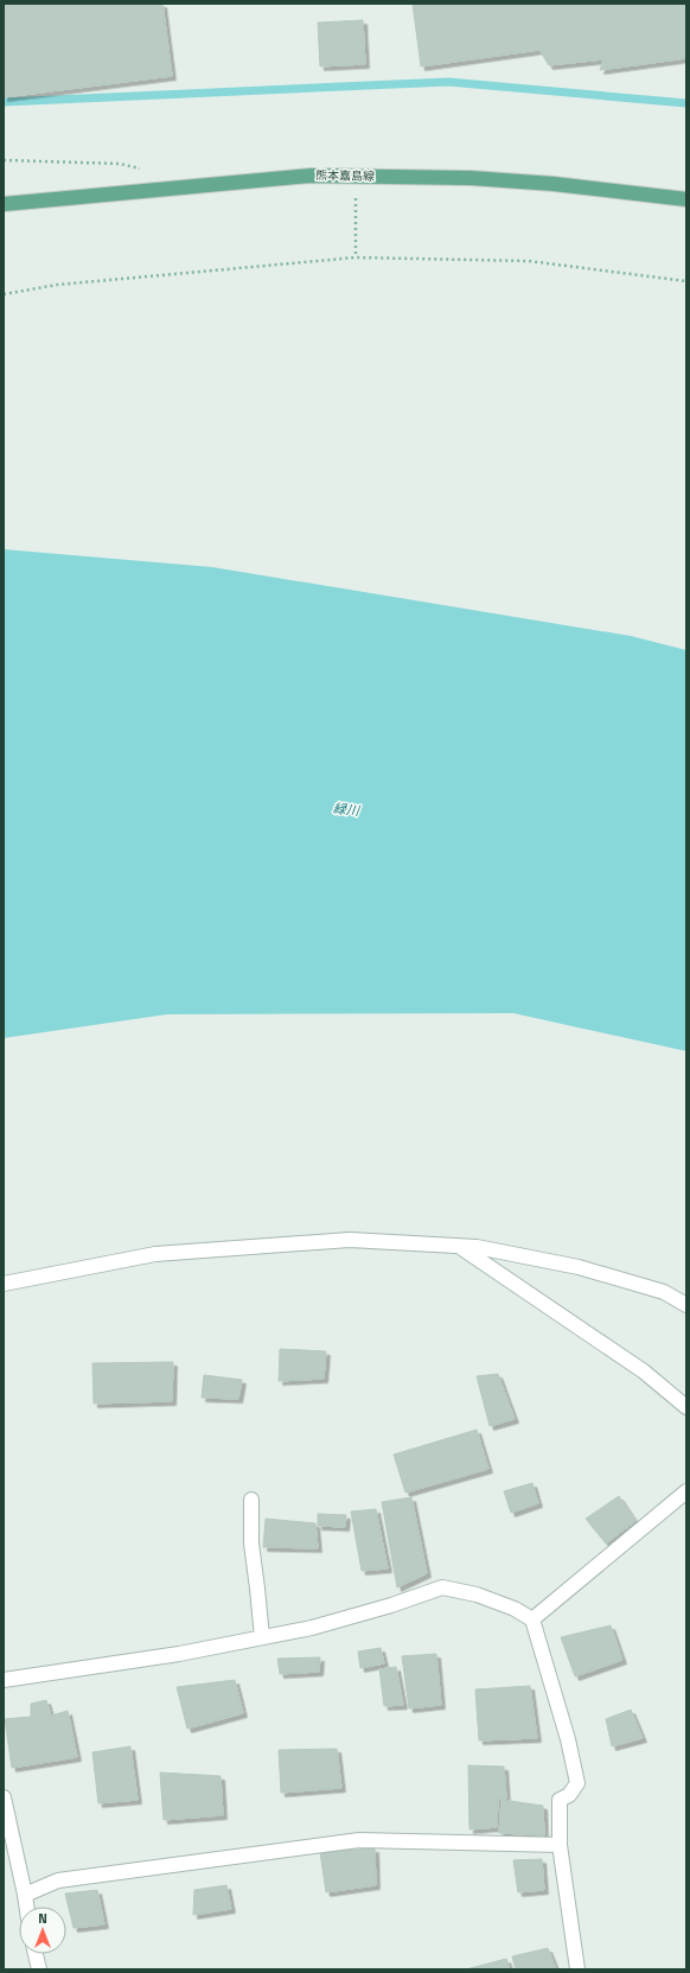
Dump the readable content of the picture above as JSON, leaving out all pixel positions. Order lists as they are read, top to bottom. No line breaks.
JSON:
{"streets":{"main road":["熊本嘉島線"]},"water":["緑川"],"north":"top"}
